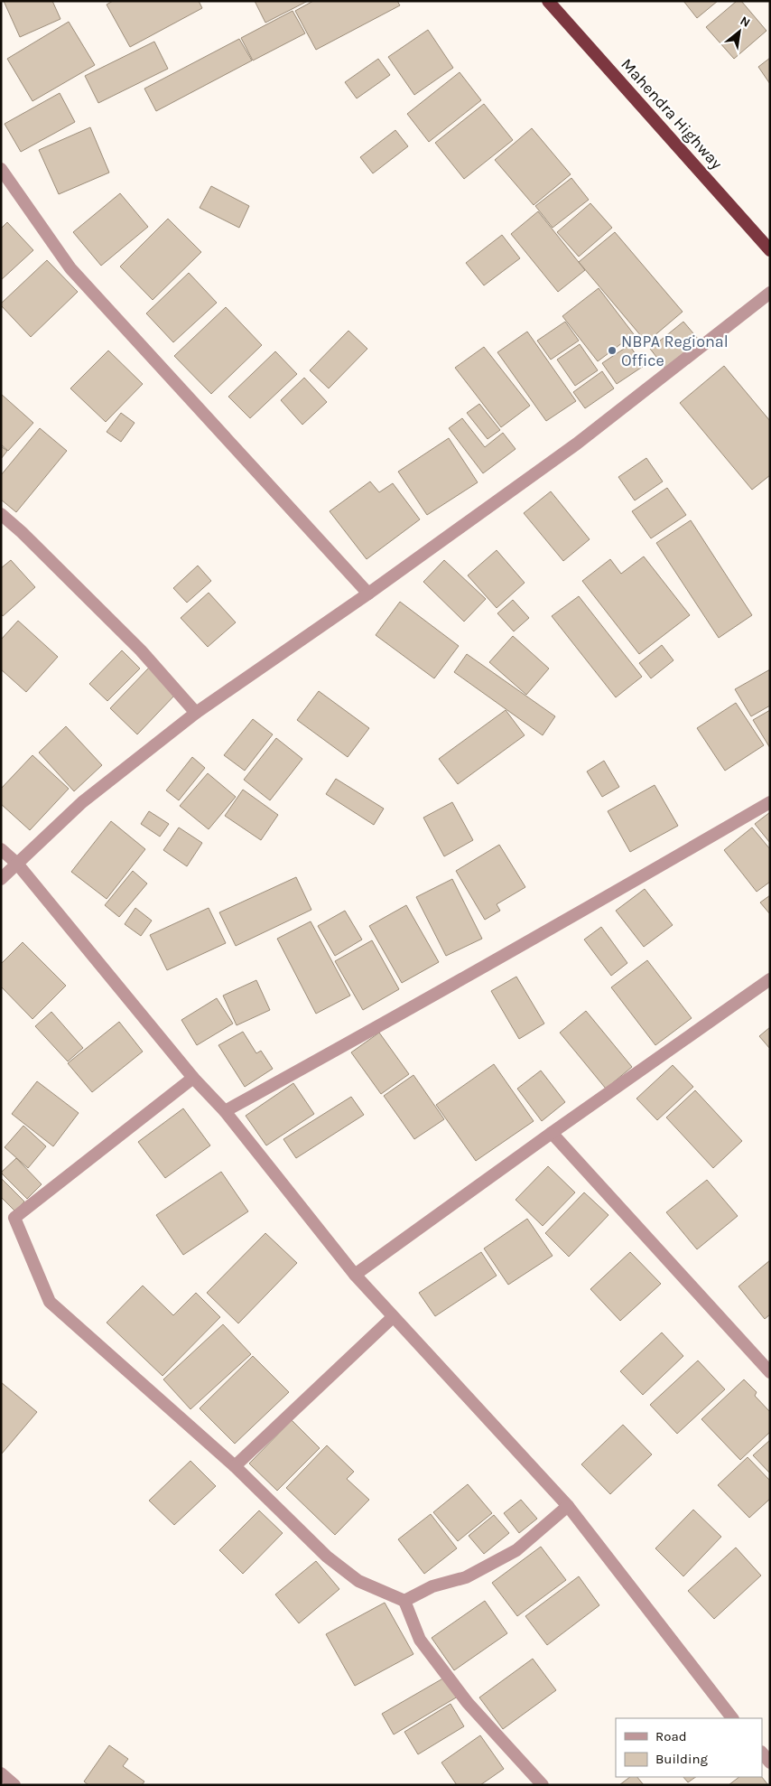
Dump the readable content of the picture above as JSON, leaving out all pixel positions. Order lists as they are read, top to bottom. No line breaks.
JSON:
{"streets":{"highway":["Mahendra Highway"]},"places":["NBPA Regional Office"],"legend":["Road","Building"],"north":"top right"}
